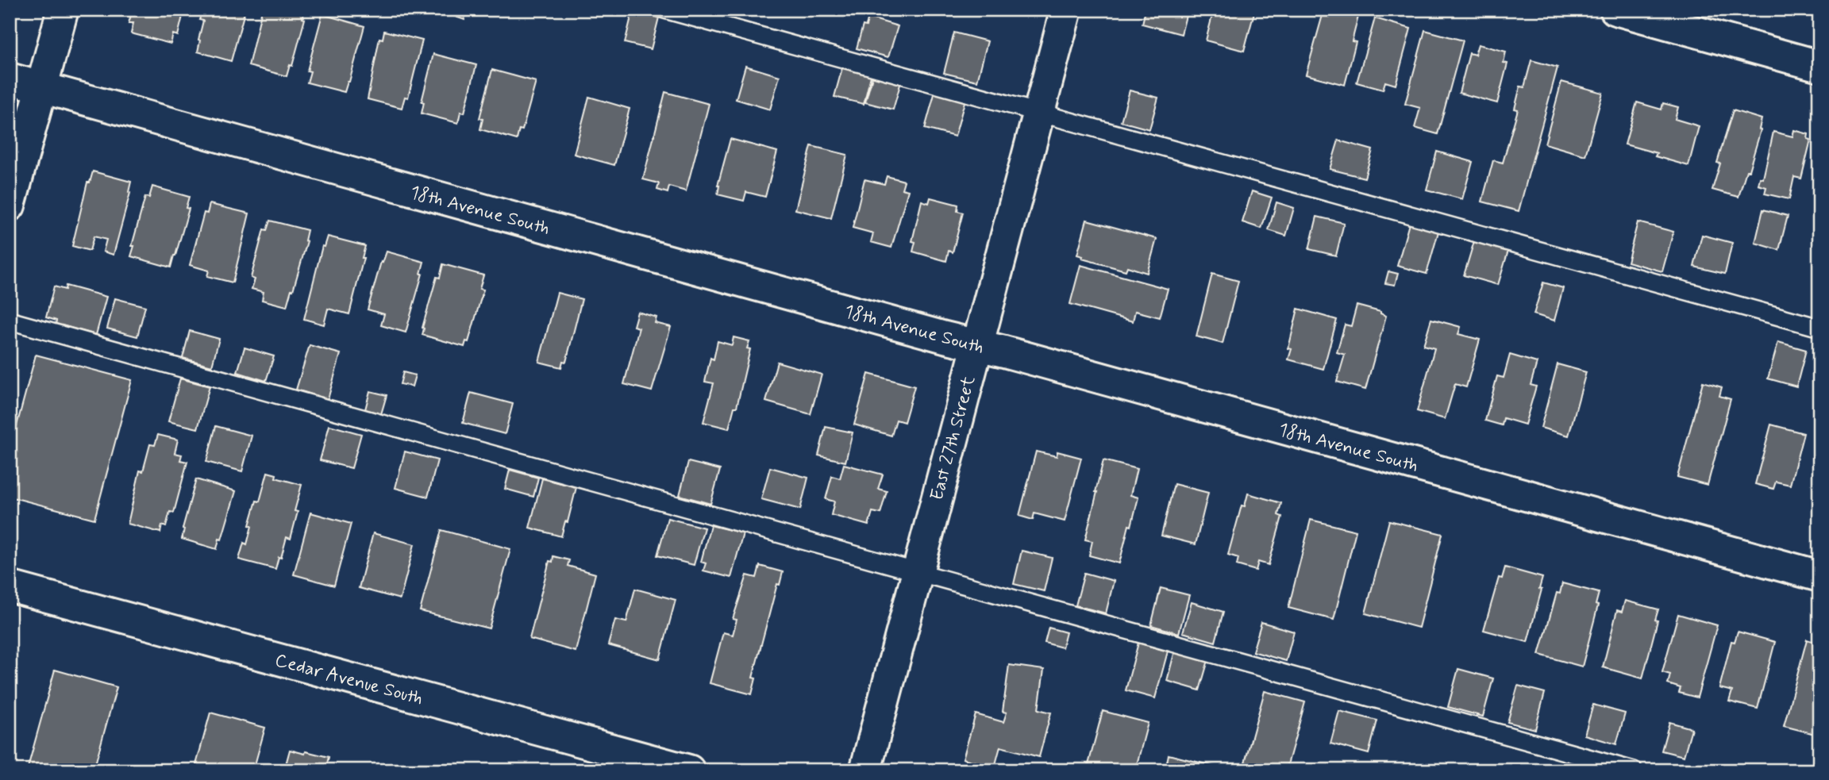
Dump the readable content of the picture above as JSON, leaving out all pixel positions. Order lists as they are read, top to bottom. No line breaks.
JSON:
{"streets":{"street":["18th Avenue South","East 27th Street","Cedar Avenue South"]},"crossings":[["18th Avenue South","East 27th Street"]]}
